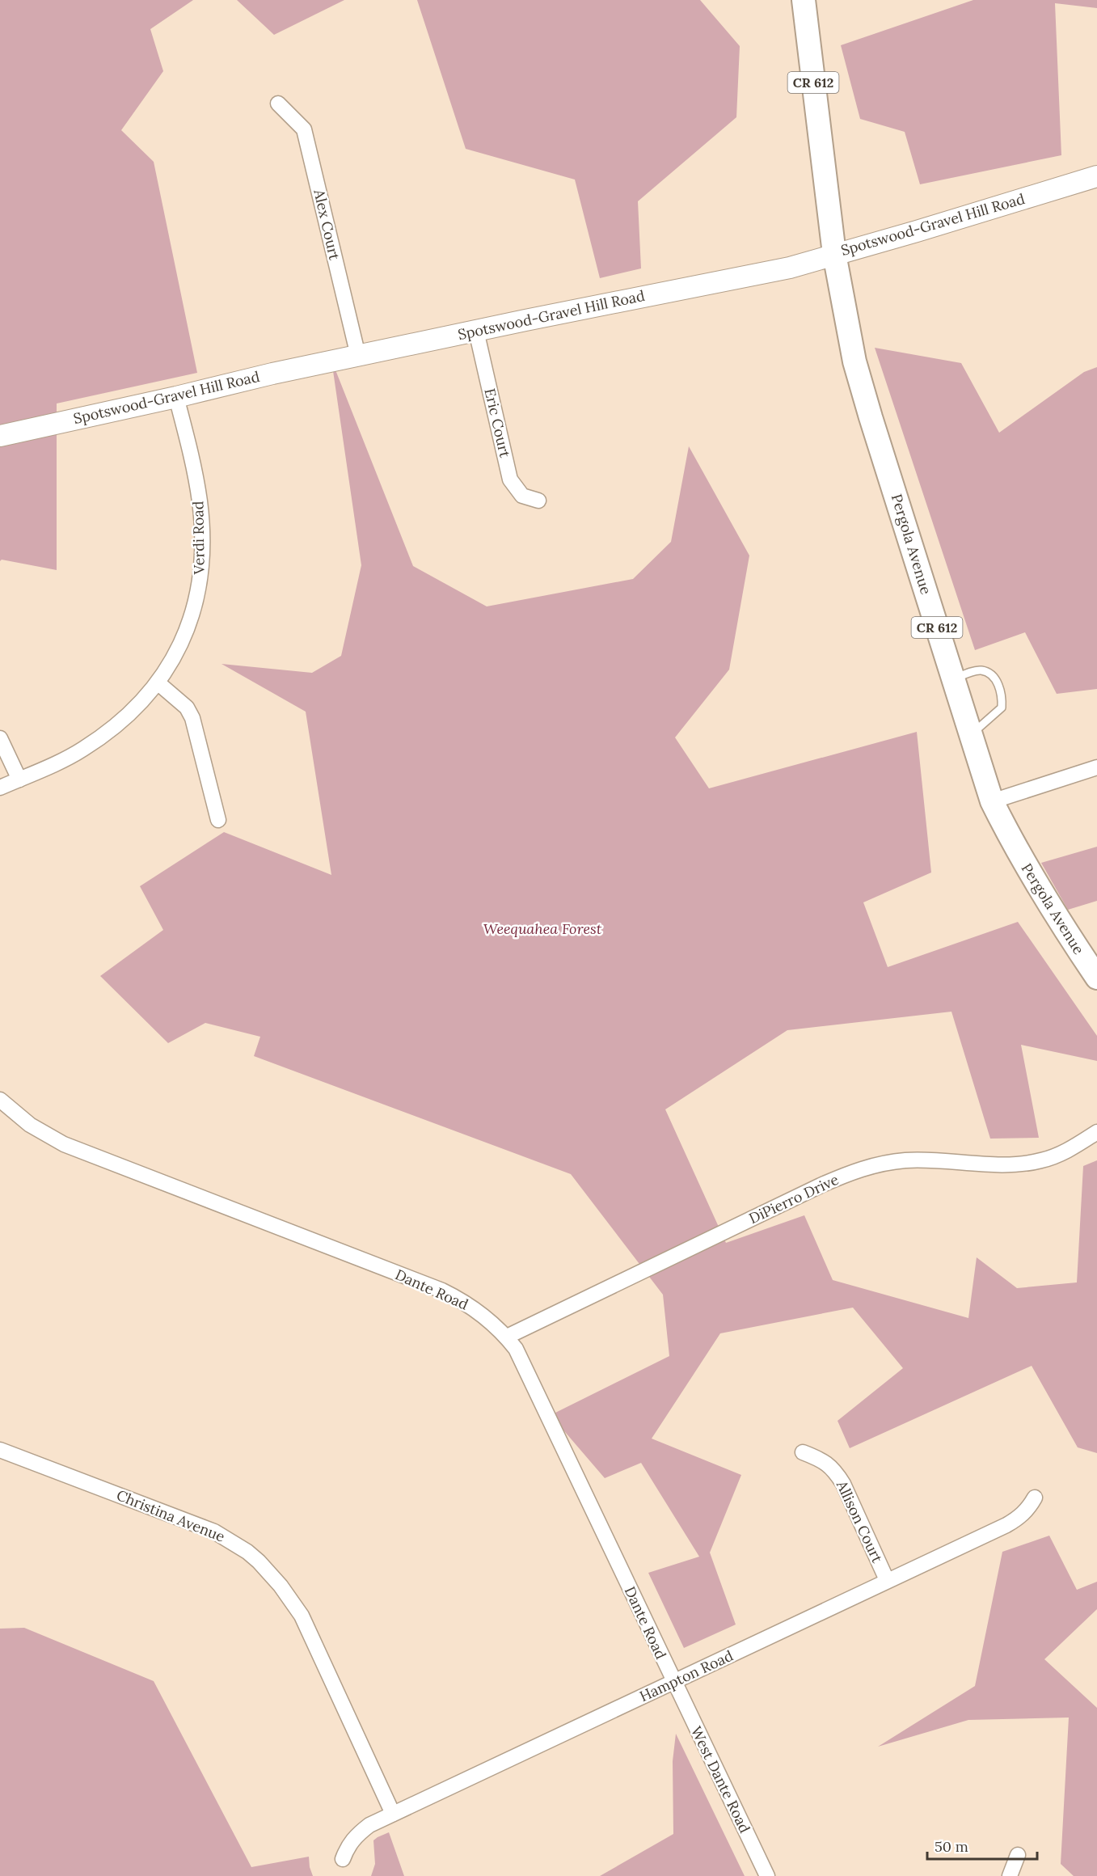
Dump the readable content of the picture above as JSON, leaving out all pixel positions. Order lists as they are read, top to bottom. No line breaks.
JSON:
{"streets":{"main road":["CR 612","Pergola Avenue"],"street":["Alex Court","Spotswood-Gravel Hill Road","Eric Court","Verdi Road","DiPierro Drive","Dante Road","Christina Avenue","Allison Court","Hampton Road","West Dante Road"]},"crossings":[["CR 612","Spotswood-Gravel Hill Road"],["CR 612","Pergola Avenue"],["Alex Court","Spotswood-Gravel Hill Road"],["Spotswood-Gravel Hill Road","Eric Court"],["Spotswood-Gravel Hill Road","Verdi Road"],["Spotswood-Gravel Hill Road","Pergola Avenue"],["DiPierro Drive","Dante Road"],["Dante Road","Hampton Road"],["Dante Road","West Dante Road"],["Christina Avenue","Hampton Road"],["Allison Court","Hampton Road"],["Hampton Road","West Dante Road"]],"parks":["Weequahea Forest"],"scale_bar":"50 m"}
